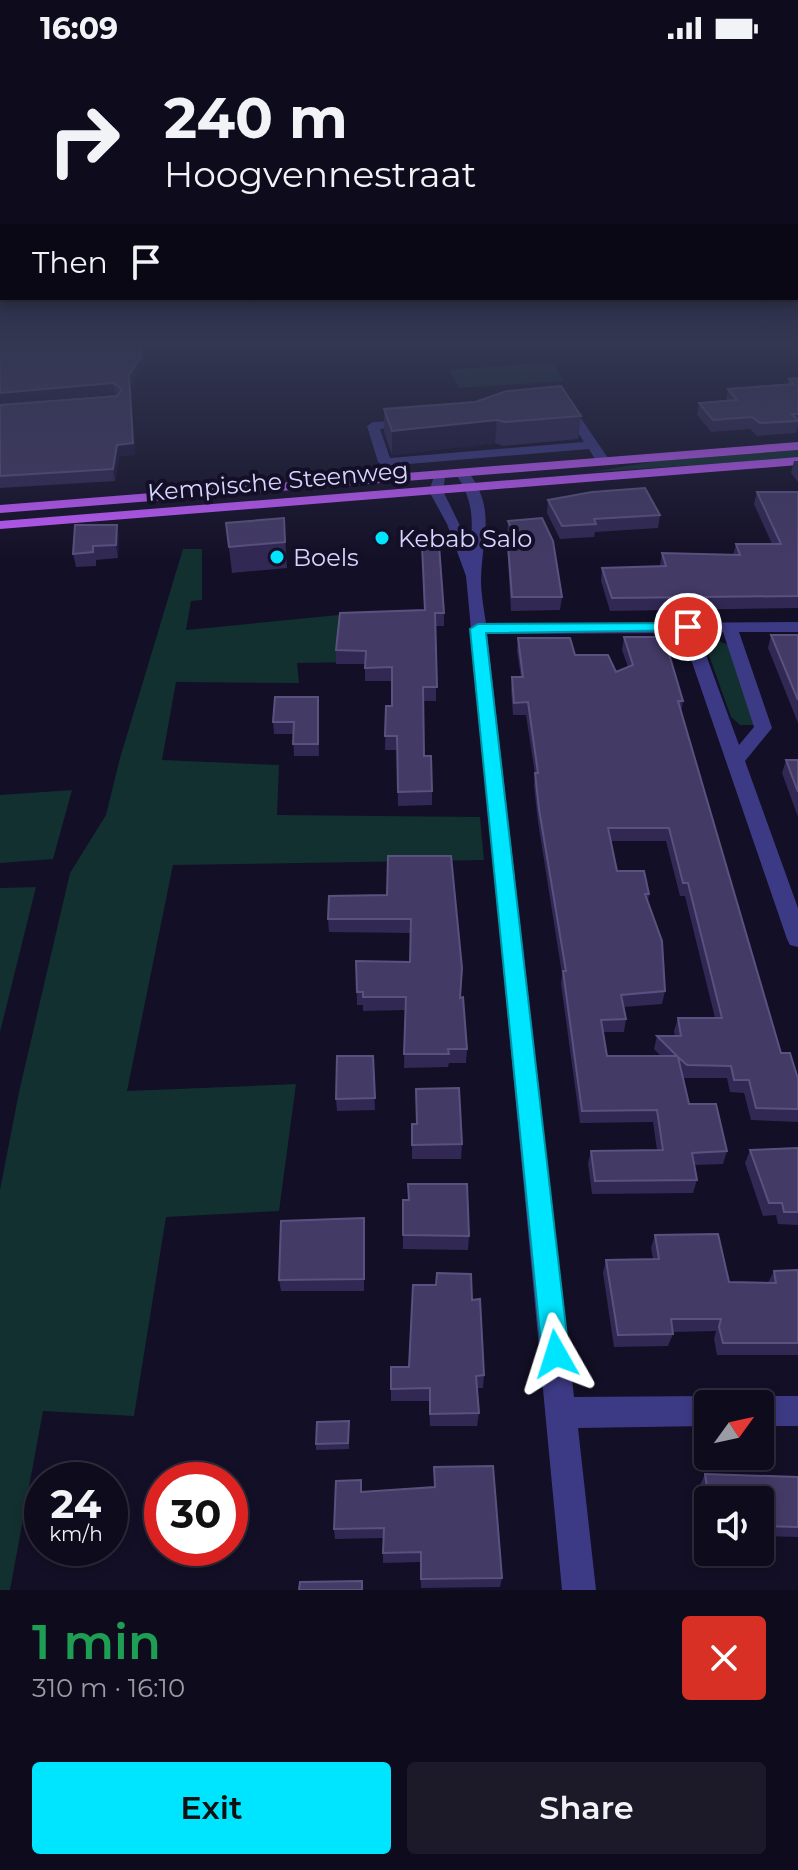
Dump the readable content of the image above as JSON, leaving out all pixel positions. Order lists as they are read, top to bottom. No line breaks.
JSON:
{"streets":{"main road":["Kempische Steenweg"]},"places":["Kebab Salo","Boels"],"north":"top right","page":{"status":"16:09","turn":["240 m","Hoogvennestraat"],"then":"Then","speed":"24 km/h","limit":"30","heading":["1 min","310 m · 16:10"],"buttons":["Exit","Share"]}}
